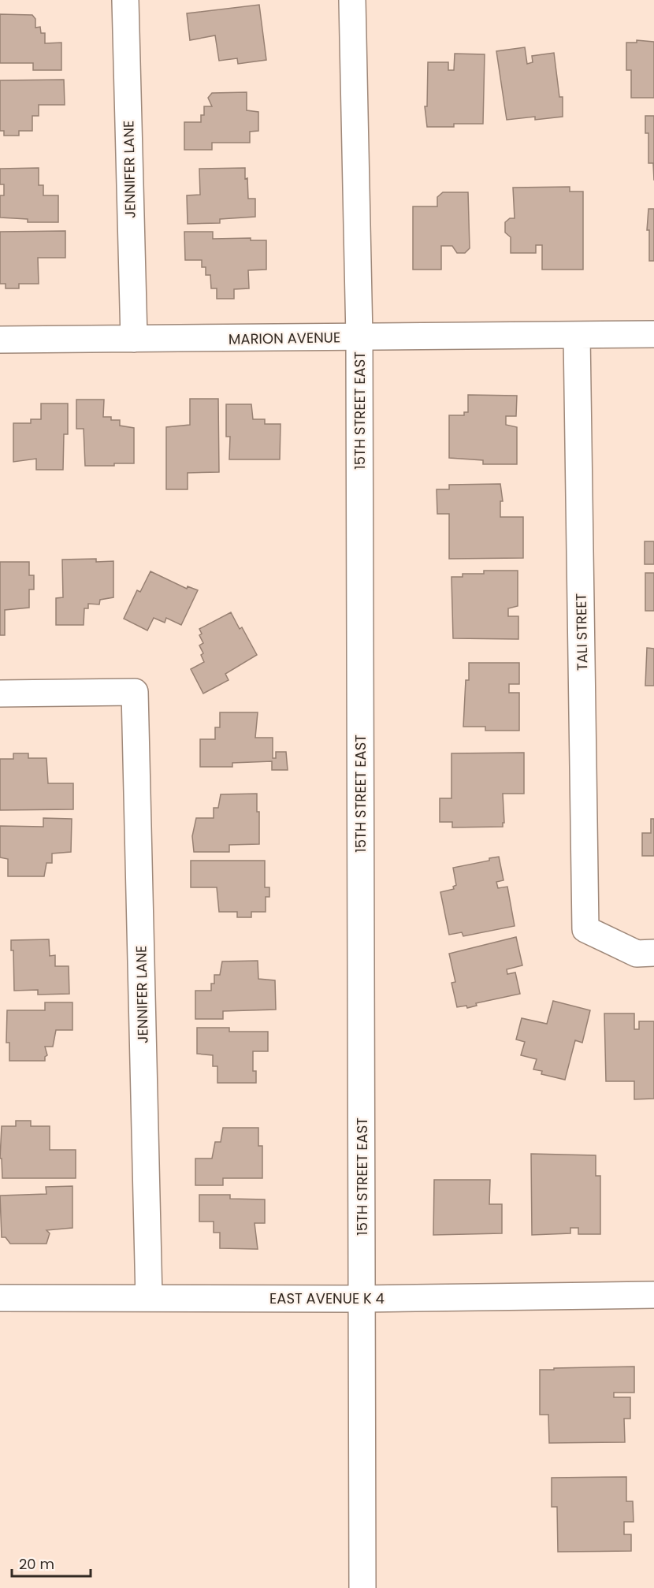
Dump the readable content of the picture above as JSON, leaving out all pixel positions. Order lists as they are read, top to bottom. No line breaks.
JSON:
{"streets":{"street":["JENNIFER LANE","MARION AVENUE","15TH STREET EAST","TALI STREET","EAST AVENUE K 4"]},"crossings":[["JENNIFER LANE","MARION AVENUE"],["JENNIFER LANE","EAST AVENUE K 4"],["MARION AVENUE","15TH STREET EAST"],["MARION AVENUE","TALI STREET"],["15TH STREET EAST","EAST AVENUE K 4"]],"scale_bar":"20 m"}
